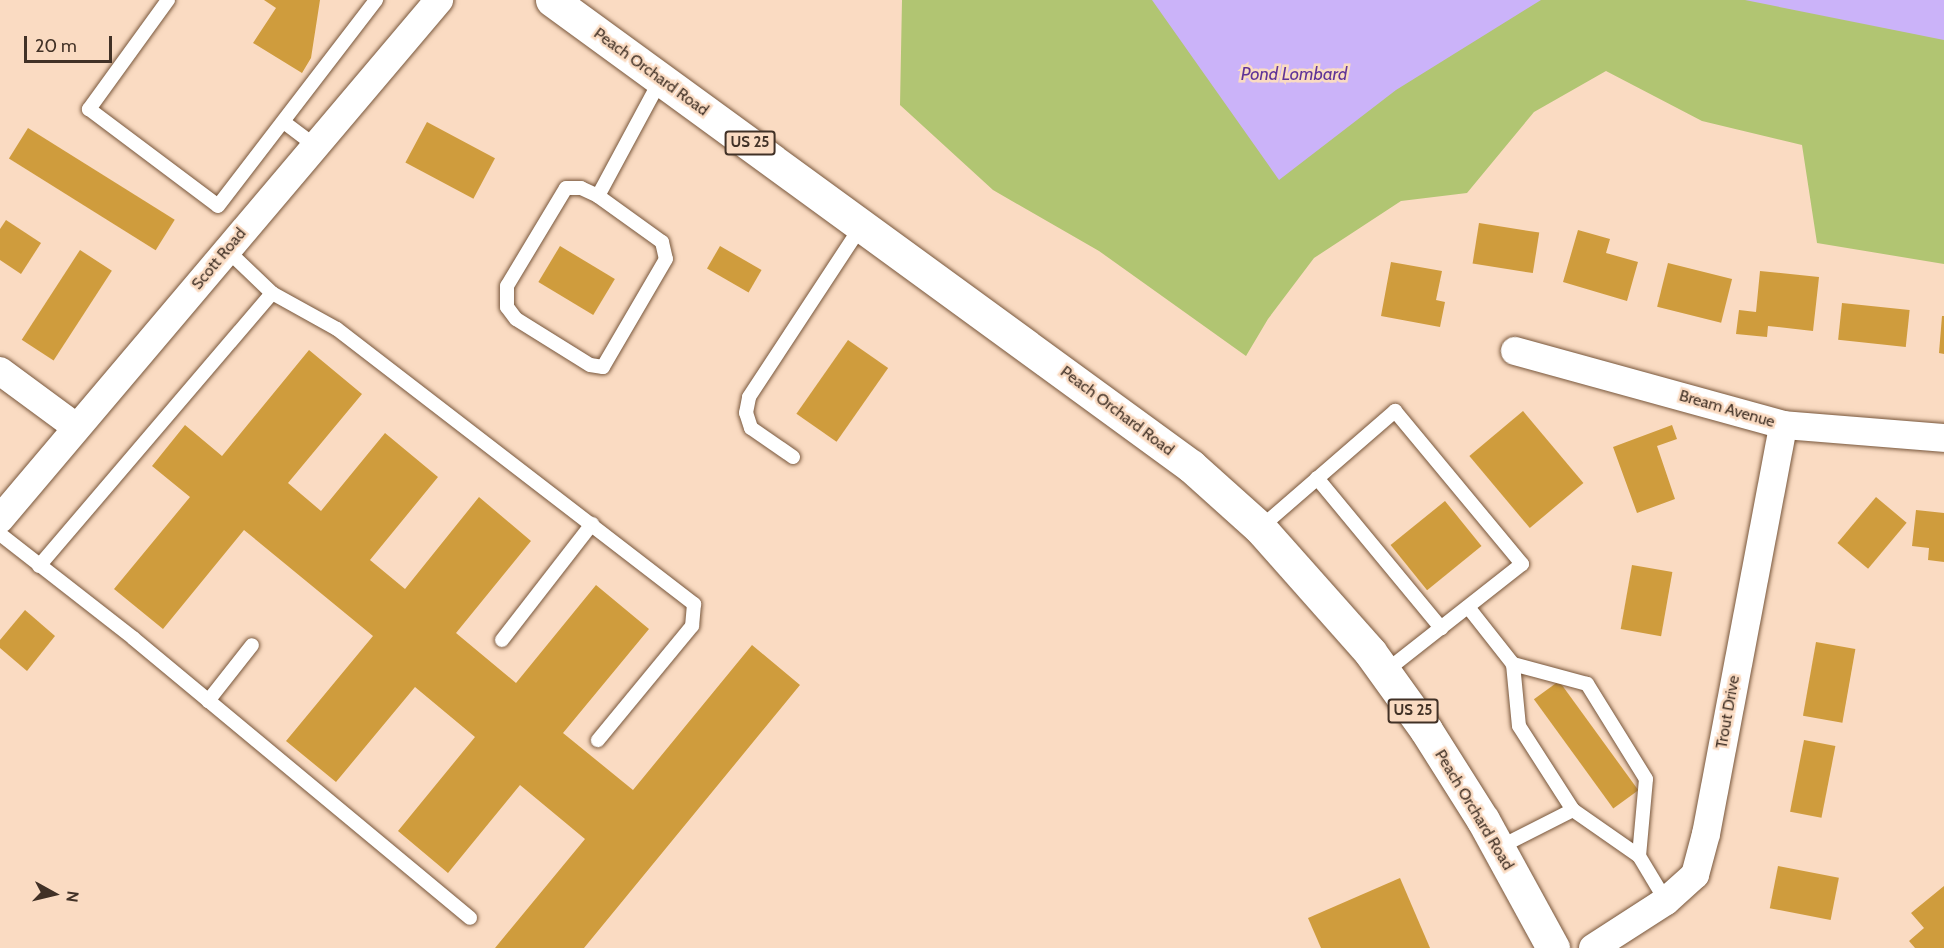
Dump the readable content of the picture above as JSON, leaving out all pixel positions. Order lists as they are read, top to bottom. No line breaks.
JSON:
{"streets":{"main road":["Peach Orchard Road","US 25"],"street":["Scott Road","Bream Avenue","Trout Drive"]},"crossings":[["Bream Avenue","Trout Drive"]],"water":["Pond Lombard"],"scale_bar":"20 m","north":"right"}
